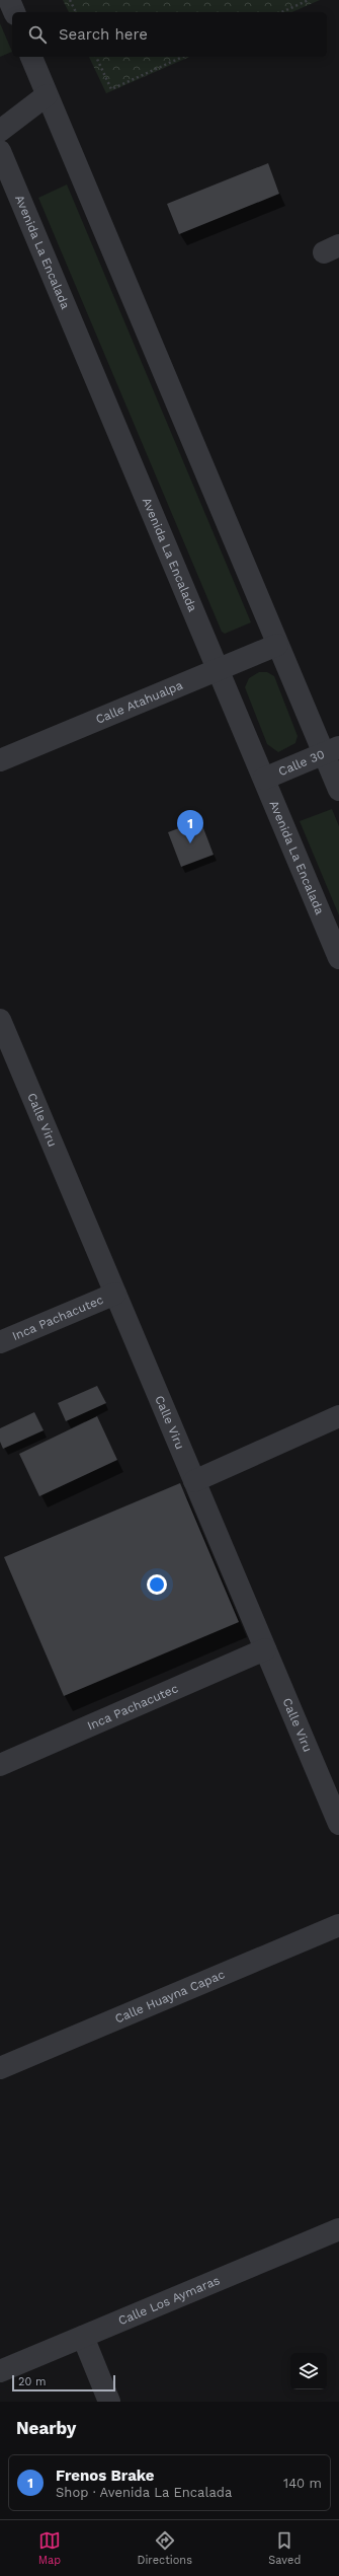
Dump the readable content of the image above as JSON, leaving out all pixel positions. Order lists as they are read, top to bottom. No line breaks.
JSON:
{"streets":{"street":["Avenida La Encalada","Calle Atahualpa","Calle 30","Calle Viru","Inca Pachacutec","Calle Huayna Capac","Calle Los Aymaras"]},"crossings":[["Avenida La Encalada","Calle Atahualpa"],["Avenida La Encalada","Calle 30"],["Calle Viru","Inca Pachacutec"]],"scale_bar":"20 m","page":{"search":"Search here","pins":"1","scale":"20 m","heading":"Nearby","list":[{"mark":"1","name":"Frenos Brake","note":"Shop · Avenida La Encalada","value":"140 m"}],"nav":["Map","Directions","Saved"]}}
